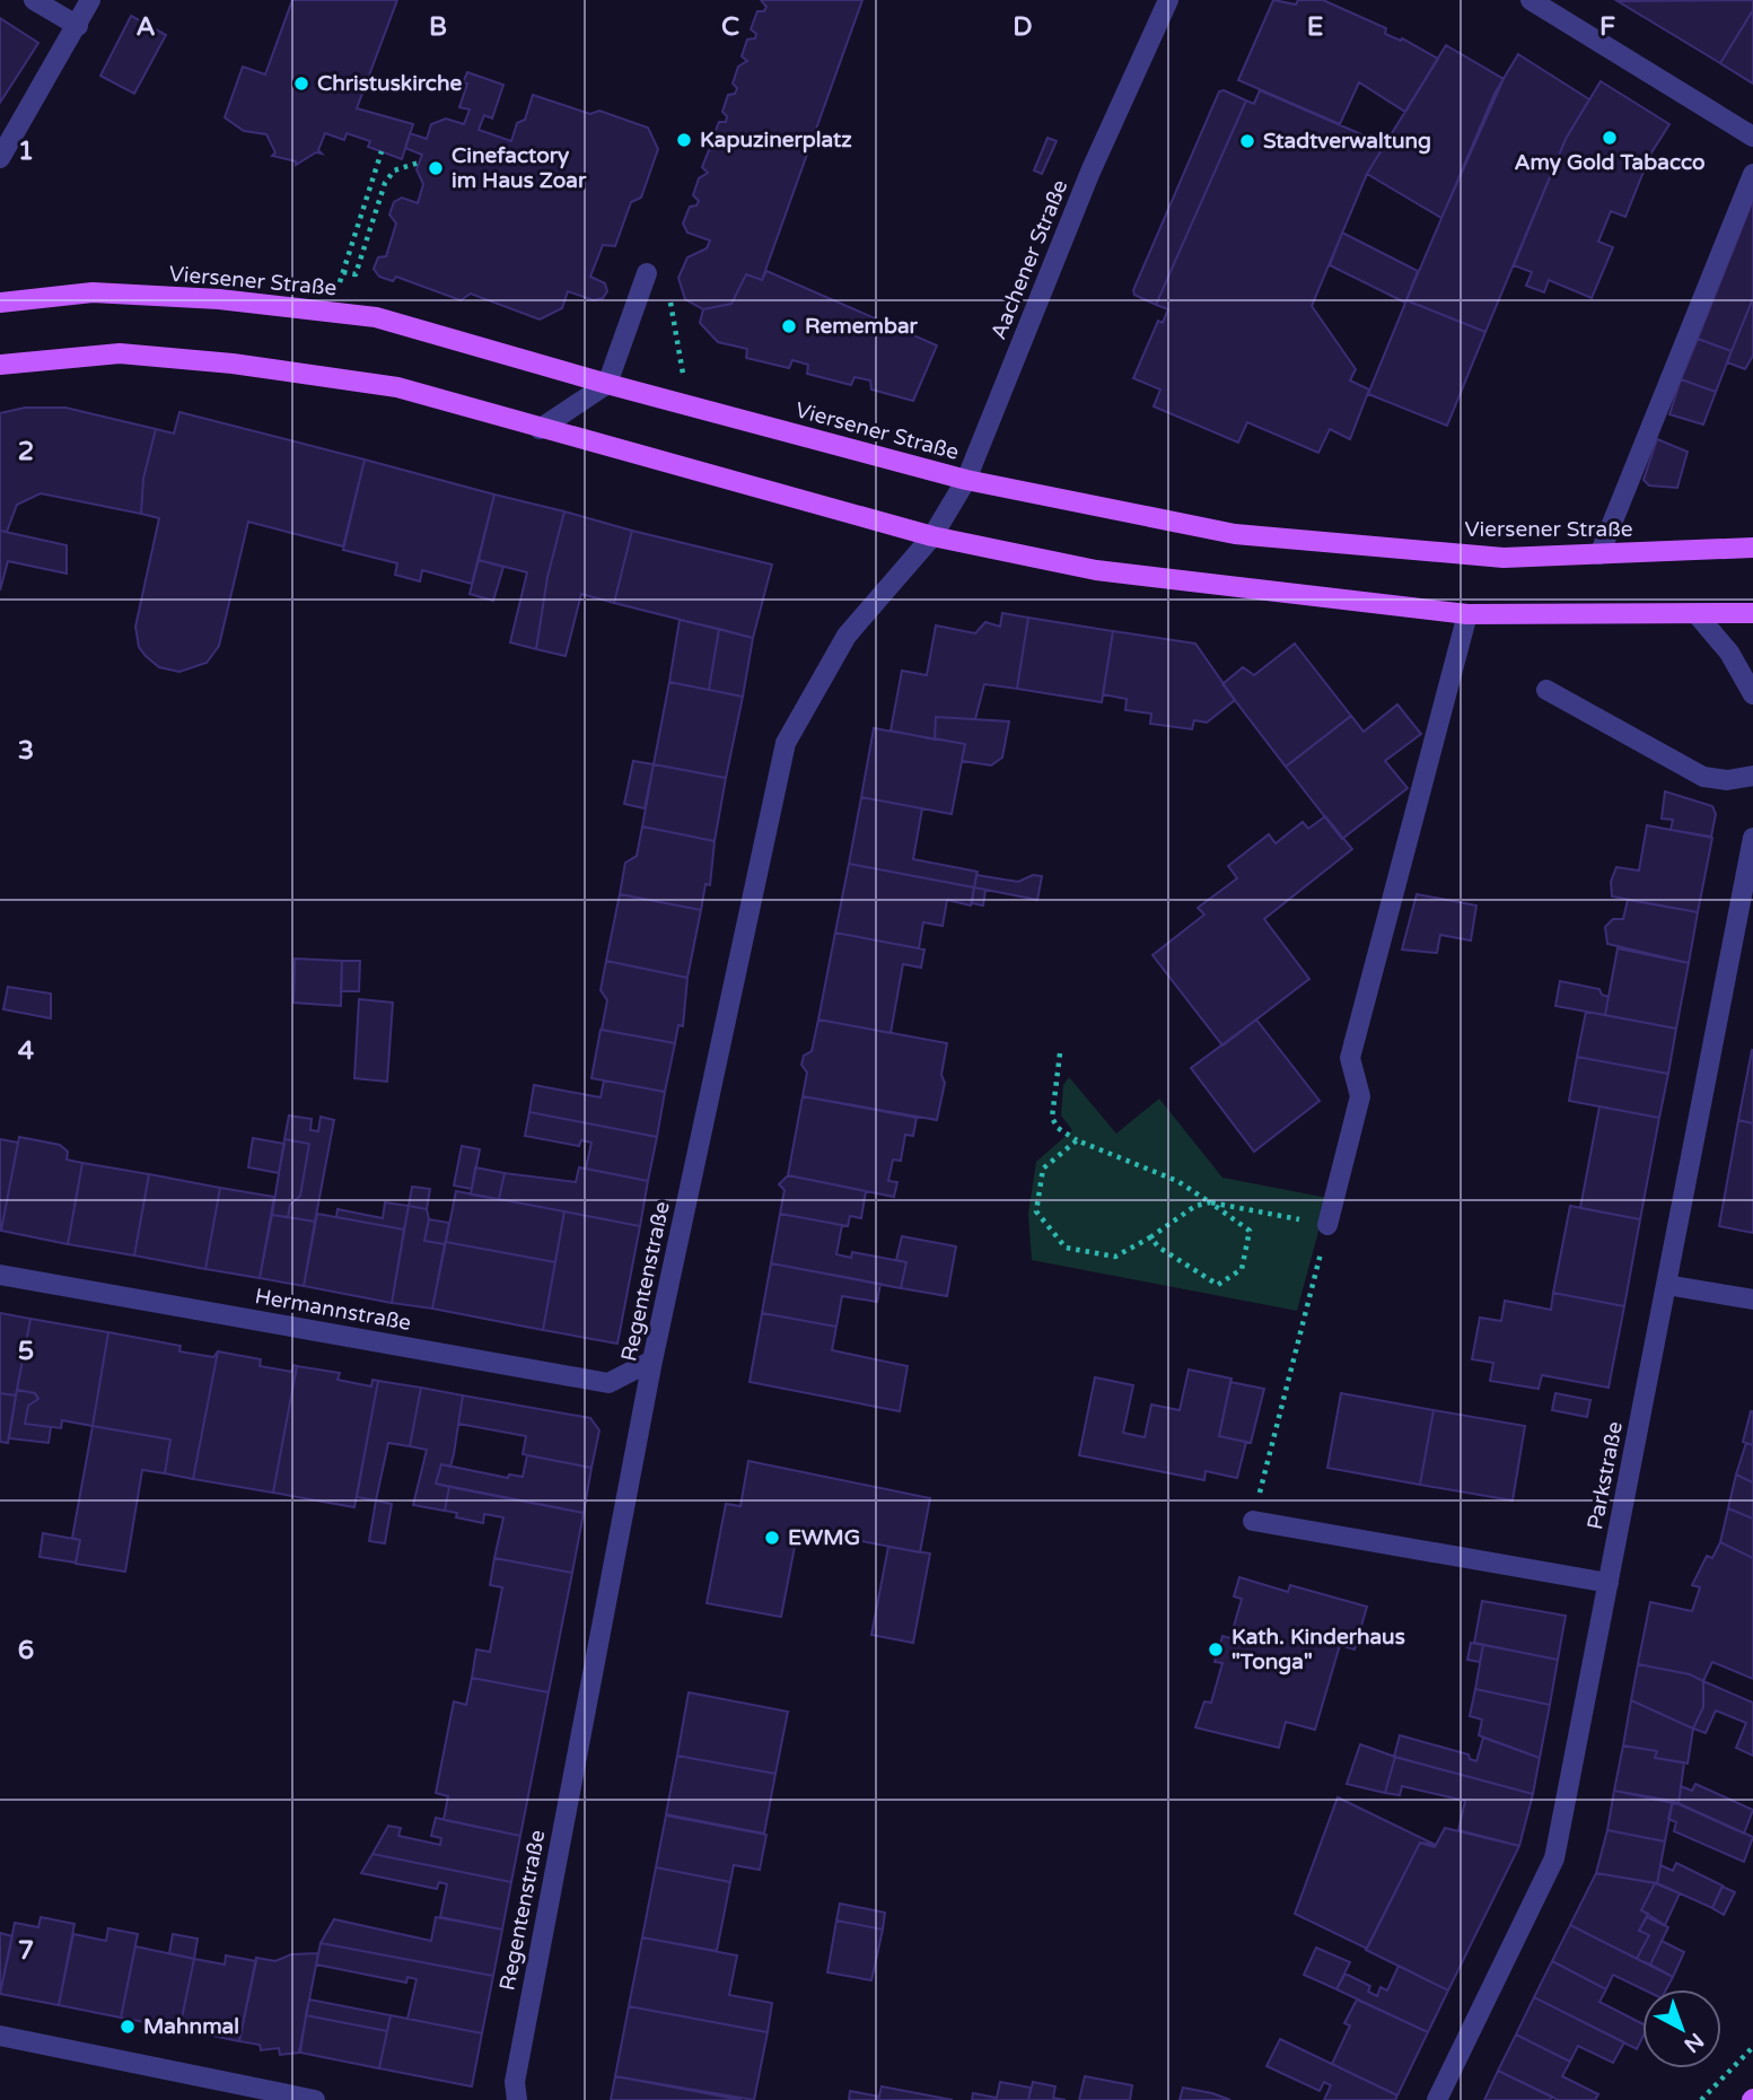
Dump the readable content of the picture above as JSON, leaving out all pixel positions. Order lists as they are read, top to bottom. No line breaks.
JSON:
{"streets":{"main road":["Viersener Straße"],"street":["Aachener Straße","Regentenstraße","Hermannstraße","Parkstraße"]},"crossings":[["Aachener Straße","Viersener Straße"],["Aachener Straße","Regentenstraße"],["Regentenstraße","Hermannstraße"]],"places":["Christuskirche","Amy Gold Tabacco","Kapuzinerplatz","Stadtverwaltung","Cinefactory im Haus Zoar","Remembar","EWMG","Kath. Kinderhaus \"Tonga\"","Mahnmal"],"north":"bottom right","grid":{"columns":["A","B","C","D","E","F"],"rows":["1","2","3","4","5","6","7"]}}
